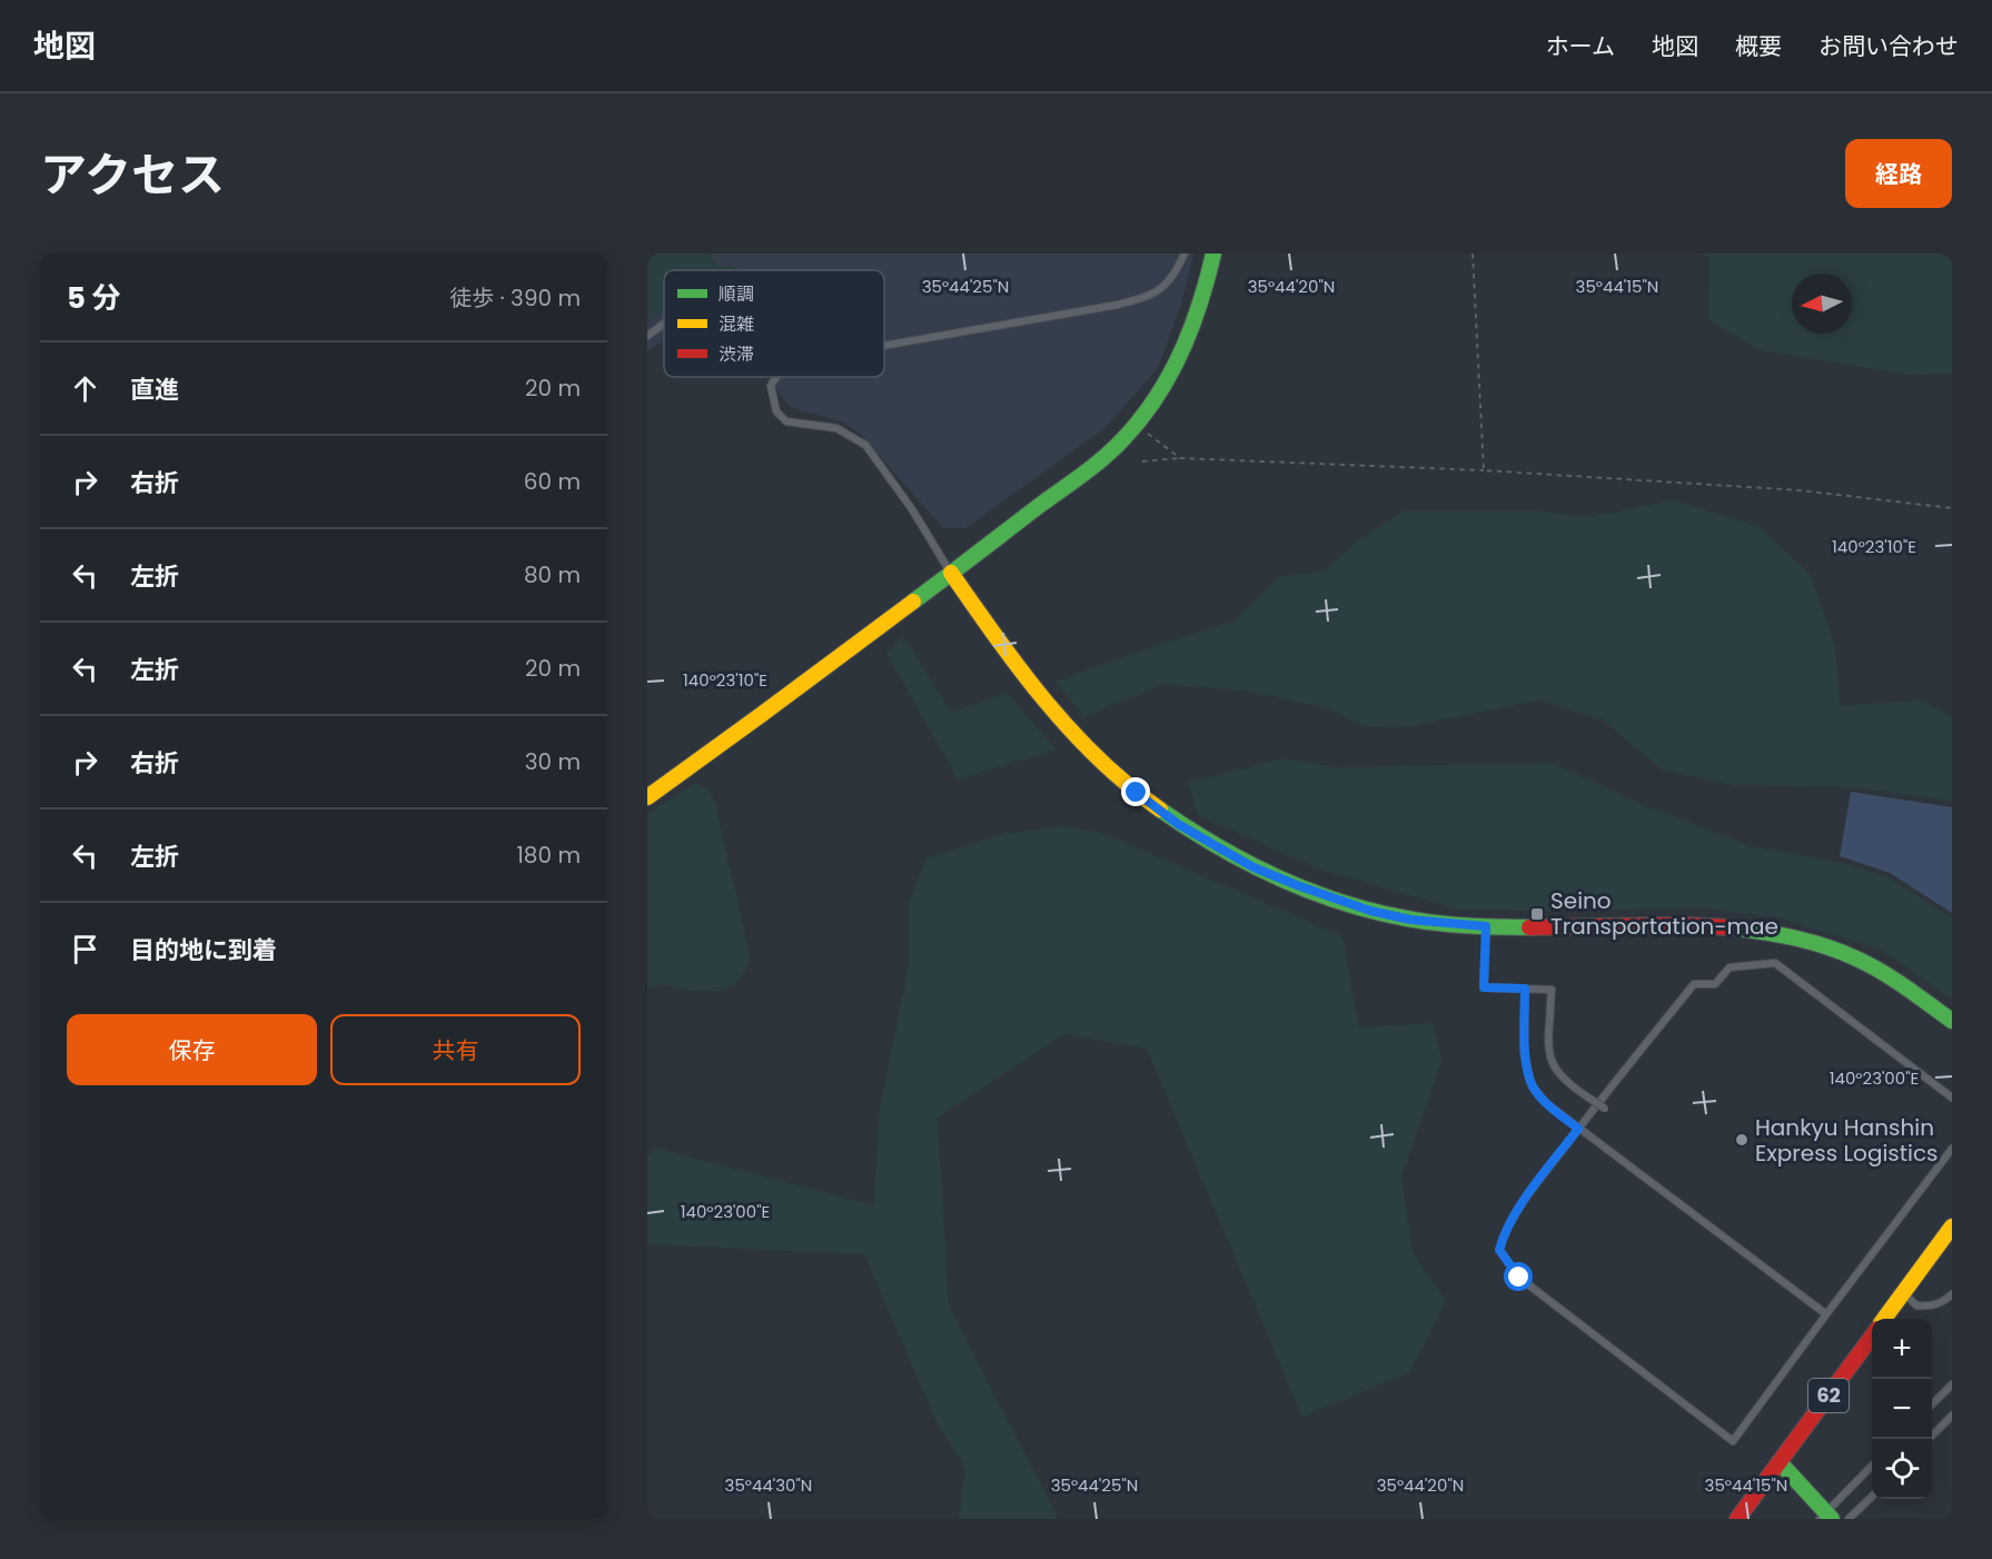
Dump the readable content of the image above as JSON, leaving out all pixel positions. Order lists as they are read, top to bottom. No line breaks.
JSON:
{"streets":{"street":["62"]},"places":{"transit":["Seino Transportation-mae"],"other":["Hankyu Hanshin Express Logistics"]},"legend":["順調","混雑","渋滞"],"north":"left","page":{"header":"地図","nav":["ホーム","地図","概要","お問い合わせ"],"title":"アクセス","buttons":["経路",["保存","共有"]],"heading":["5 分","徒歩 · 390 m"],"list":[["直進","20 m"],["右折","60 m"],["左折","80 m"],["左折","20 m"],["右折","30 m"],["左折","180 m"],"目的地に到着"],"map_buttons":["+","−"]},"coordinates":["35°44'25\"N","35°44'20\"N","35°44'15\"N","140°23'10\"E","140°23'00\"E","35°44'30\"N"]}
